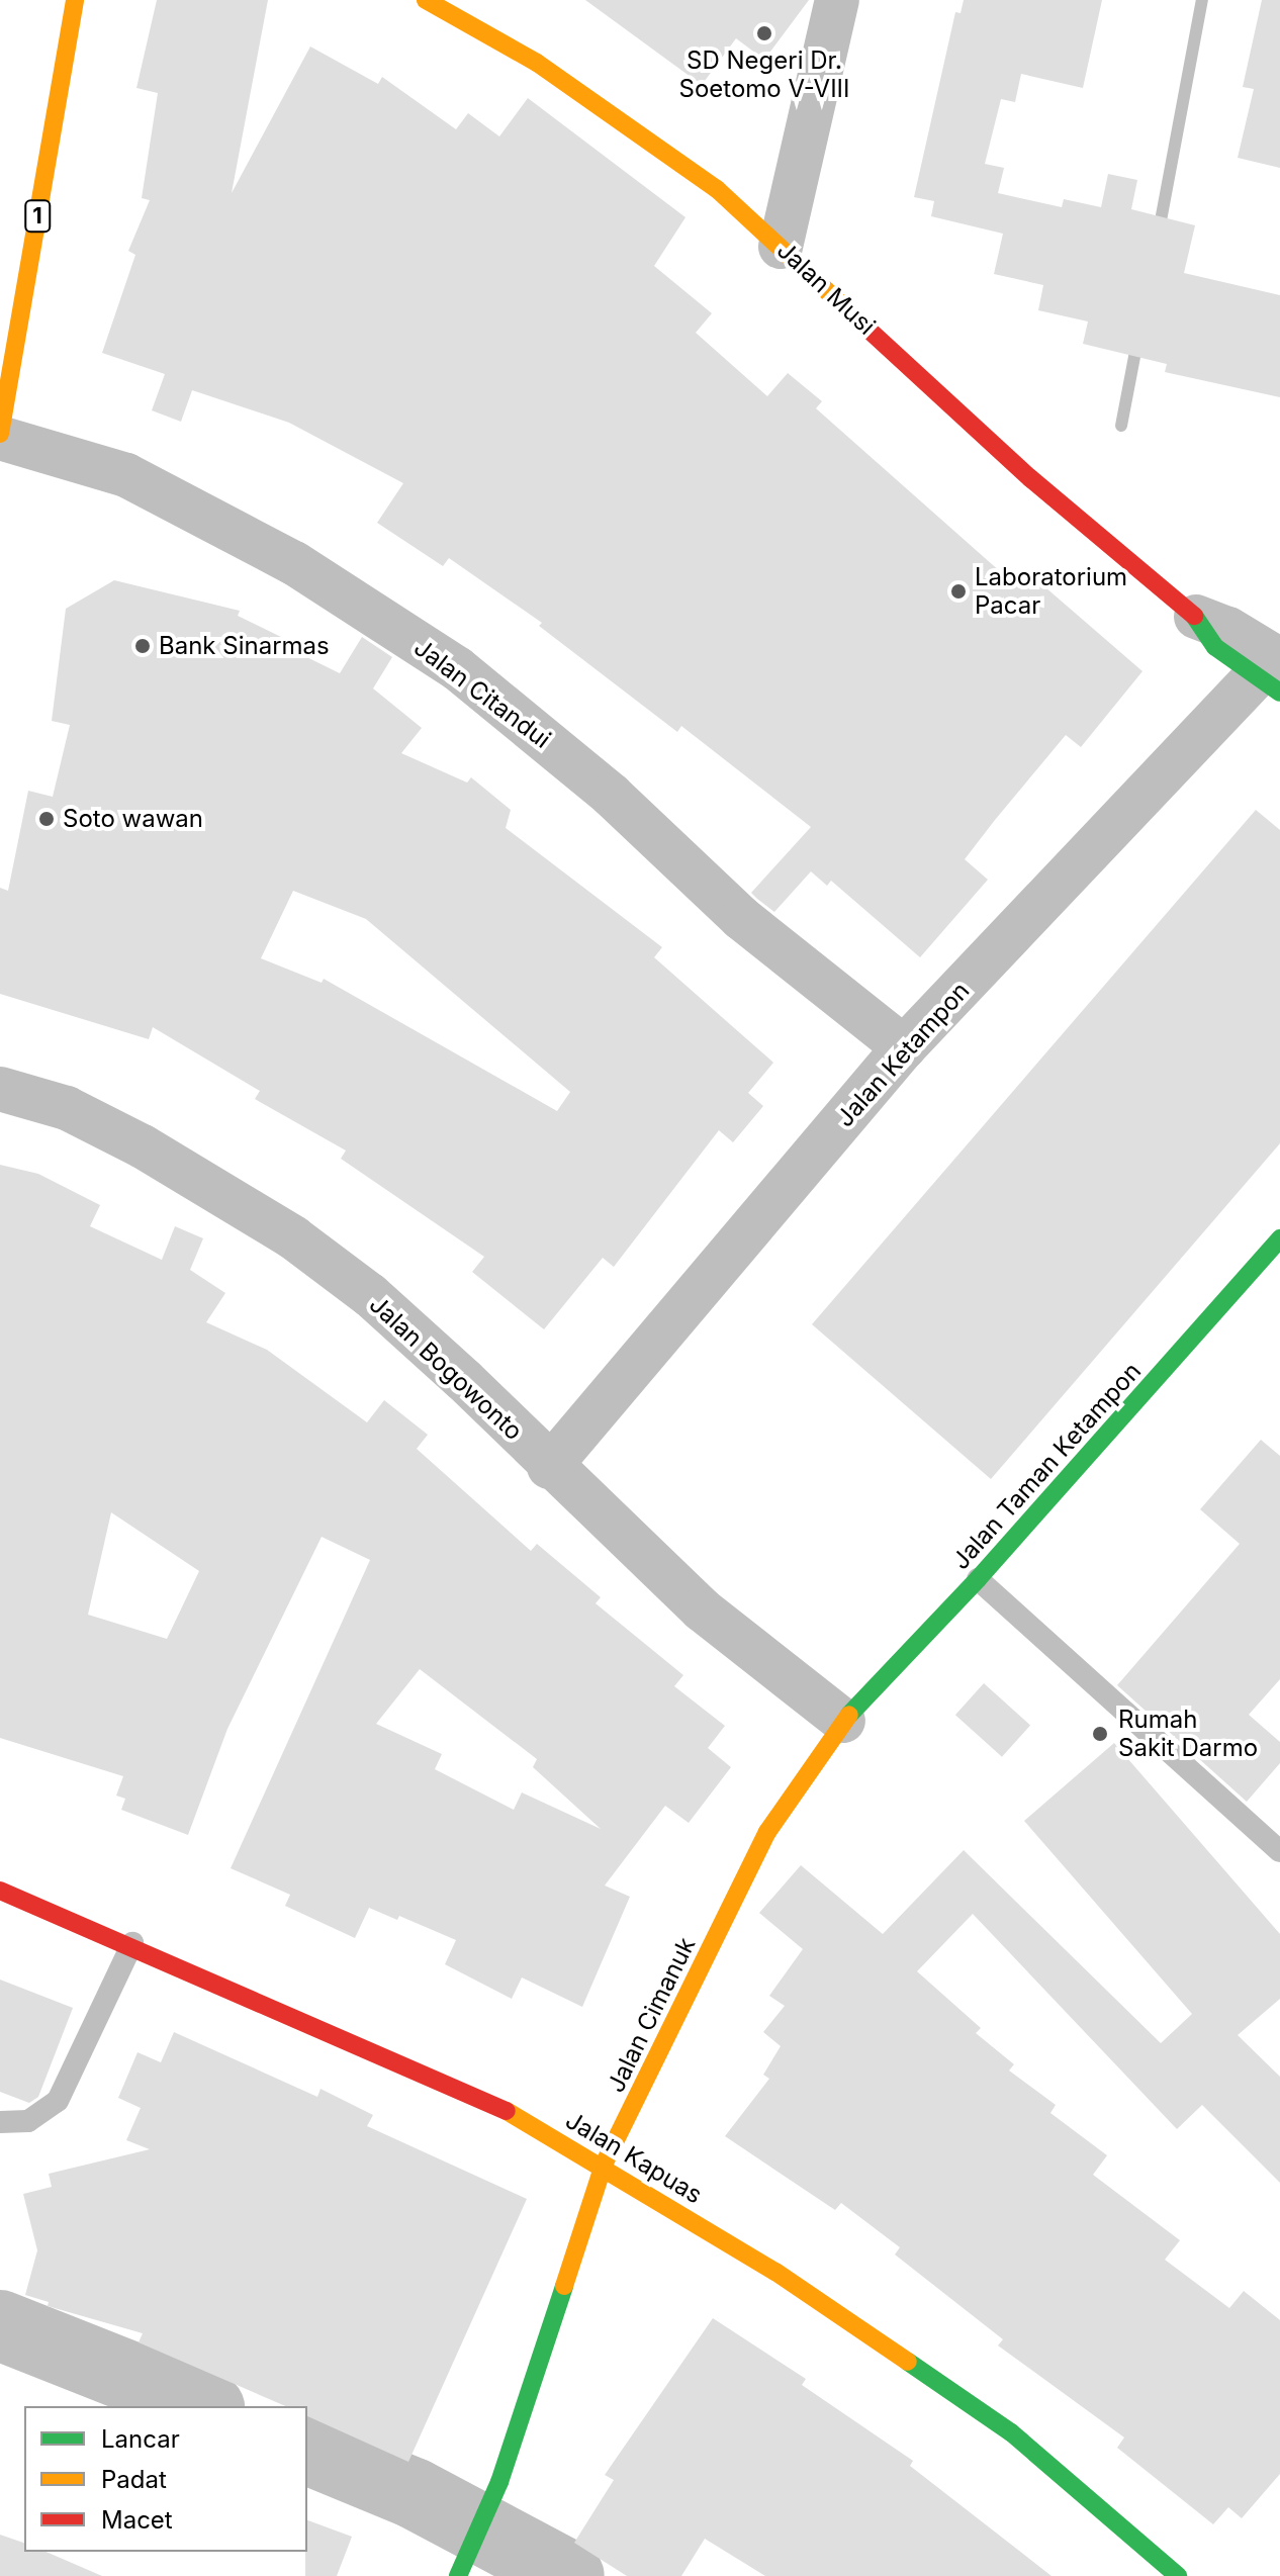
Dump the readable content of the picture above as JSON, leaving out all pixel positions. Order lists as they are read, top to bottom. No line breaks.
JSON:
{"streets":{"main road":["1","Jalan Musi","Jalan Taman Ketampon","Jalan Cimanuk","Jalan Kapuas"],"street":["Jalan Citandui","Jalan Ketampon","Jalan Bogowonto"]},"crossings":[["1","Jalan Citandui"],["Jalan Musi","Jalan Ketampon"],["Jalan Citandui","Jalan Ketampon"],["Jalan Ketampon","Jalan Bogowonto"],["Jalan Bogowonto","Jalan Taman Ketampon"],["Jalan Bogowonto","Jalan Cimanuk"],["Jalan Taman Ketampon","Jalan Cimanuk"],["Jalan Cimanuk","Jalan Kapuas"]],"places":["SD Negeri Dr. Soetomo V-VIII","Laboratorium Pacar","Bank Sinarmas","Soto wawan","Rumah Sakit Darmo"],"legend":["Lancar","Padat","Macet"]}
